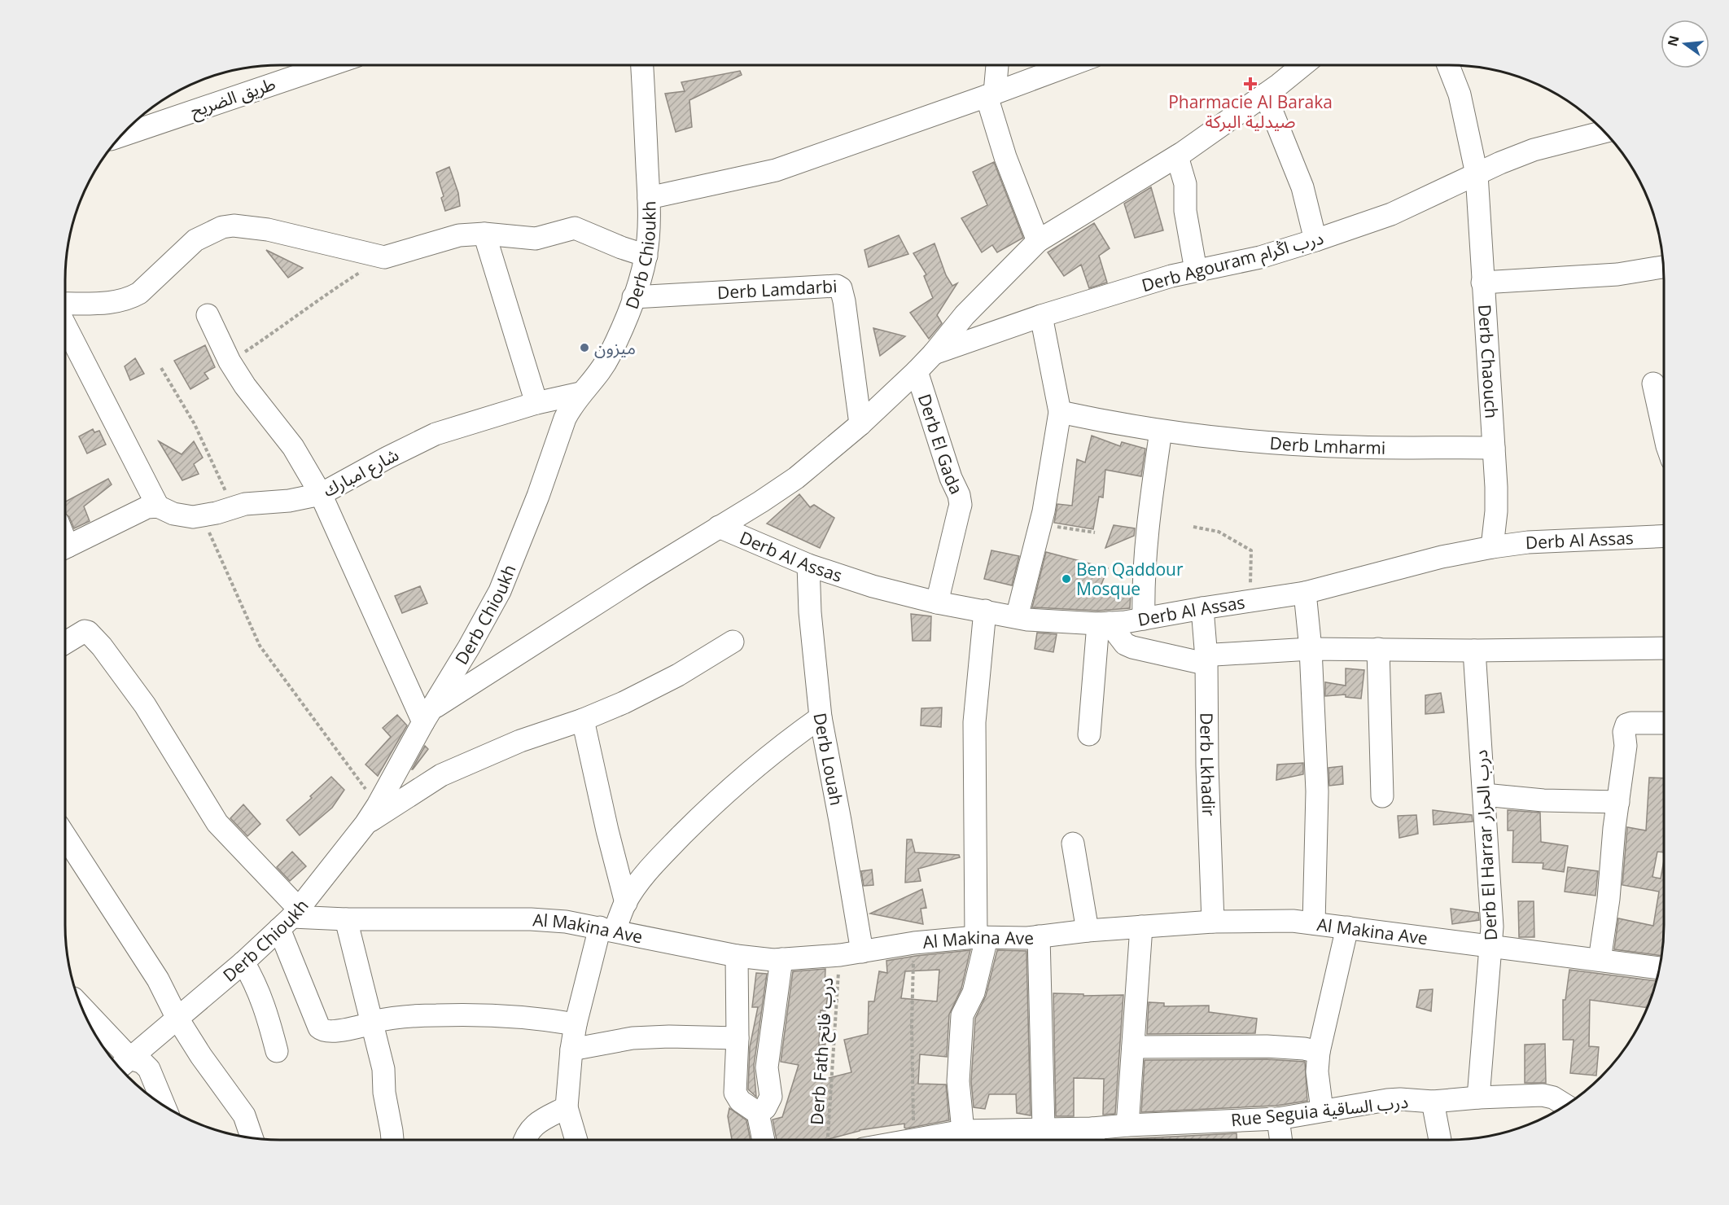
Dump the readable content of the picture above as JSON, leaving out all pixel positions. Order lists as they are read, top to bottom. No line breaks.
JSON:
{"streets":{"street":["طريق الضريح","Derb Chioukh","Derb Agouram درب اڭرام","Derb Lamdarbi","Derb Chaouch","Derb El Gada","Derb Lmharmi","شارع امبارك","Derb Al Assas","Derb Louah","Derb Lkhadir","Derb El Harrar درب الحرار","Al Makina Ave","Rue Seguia درب الساقية"],"path":["Derb Fath درب فاتح"]},"crossings":[["Derb Chioukh","Derb Lamdarbi"],["Derb Chioukh","شارع امبارك"],["Derb Chioukh","Al Makina Ave"],["Derb Agouram درب اڭرام","Derb Chaouch"],["Derb Chaouch","Derb Lmharmi"],["Derb Chaouch","Derb Al Assas"],["Derb El Gada","Derb Al Assas"],["Derb Al Assas","Derb Louah"],["Derb Al Assas","Derb Lkhadir"],["Derb Louah","Al Makina Ave"],["Derb Lkhadir","Al Makina Ave"],["Derb El Harrar درب الحرار","Al Makina Ave"],["Derb El Harrar درب الحرار","Rue Seguia درب الساقية"],["Al Makina Ave","Derb Fath درب فاتح"]],"places":{"health":["Pharmacie Al Baraka صيدلية البركة"],"other":["ميزون","Ben Qaddour Mosque"]},"north":"left"}
